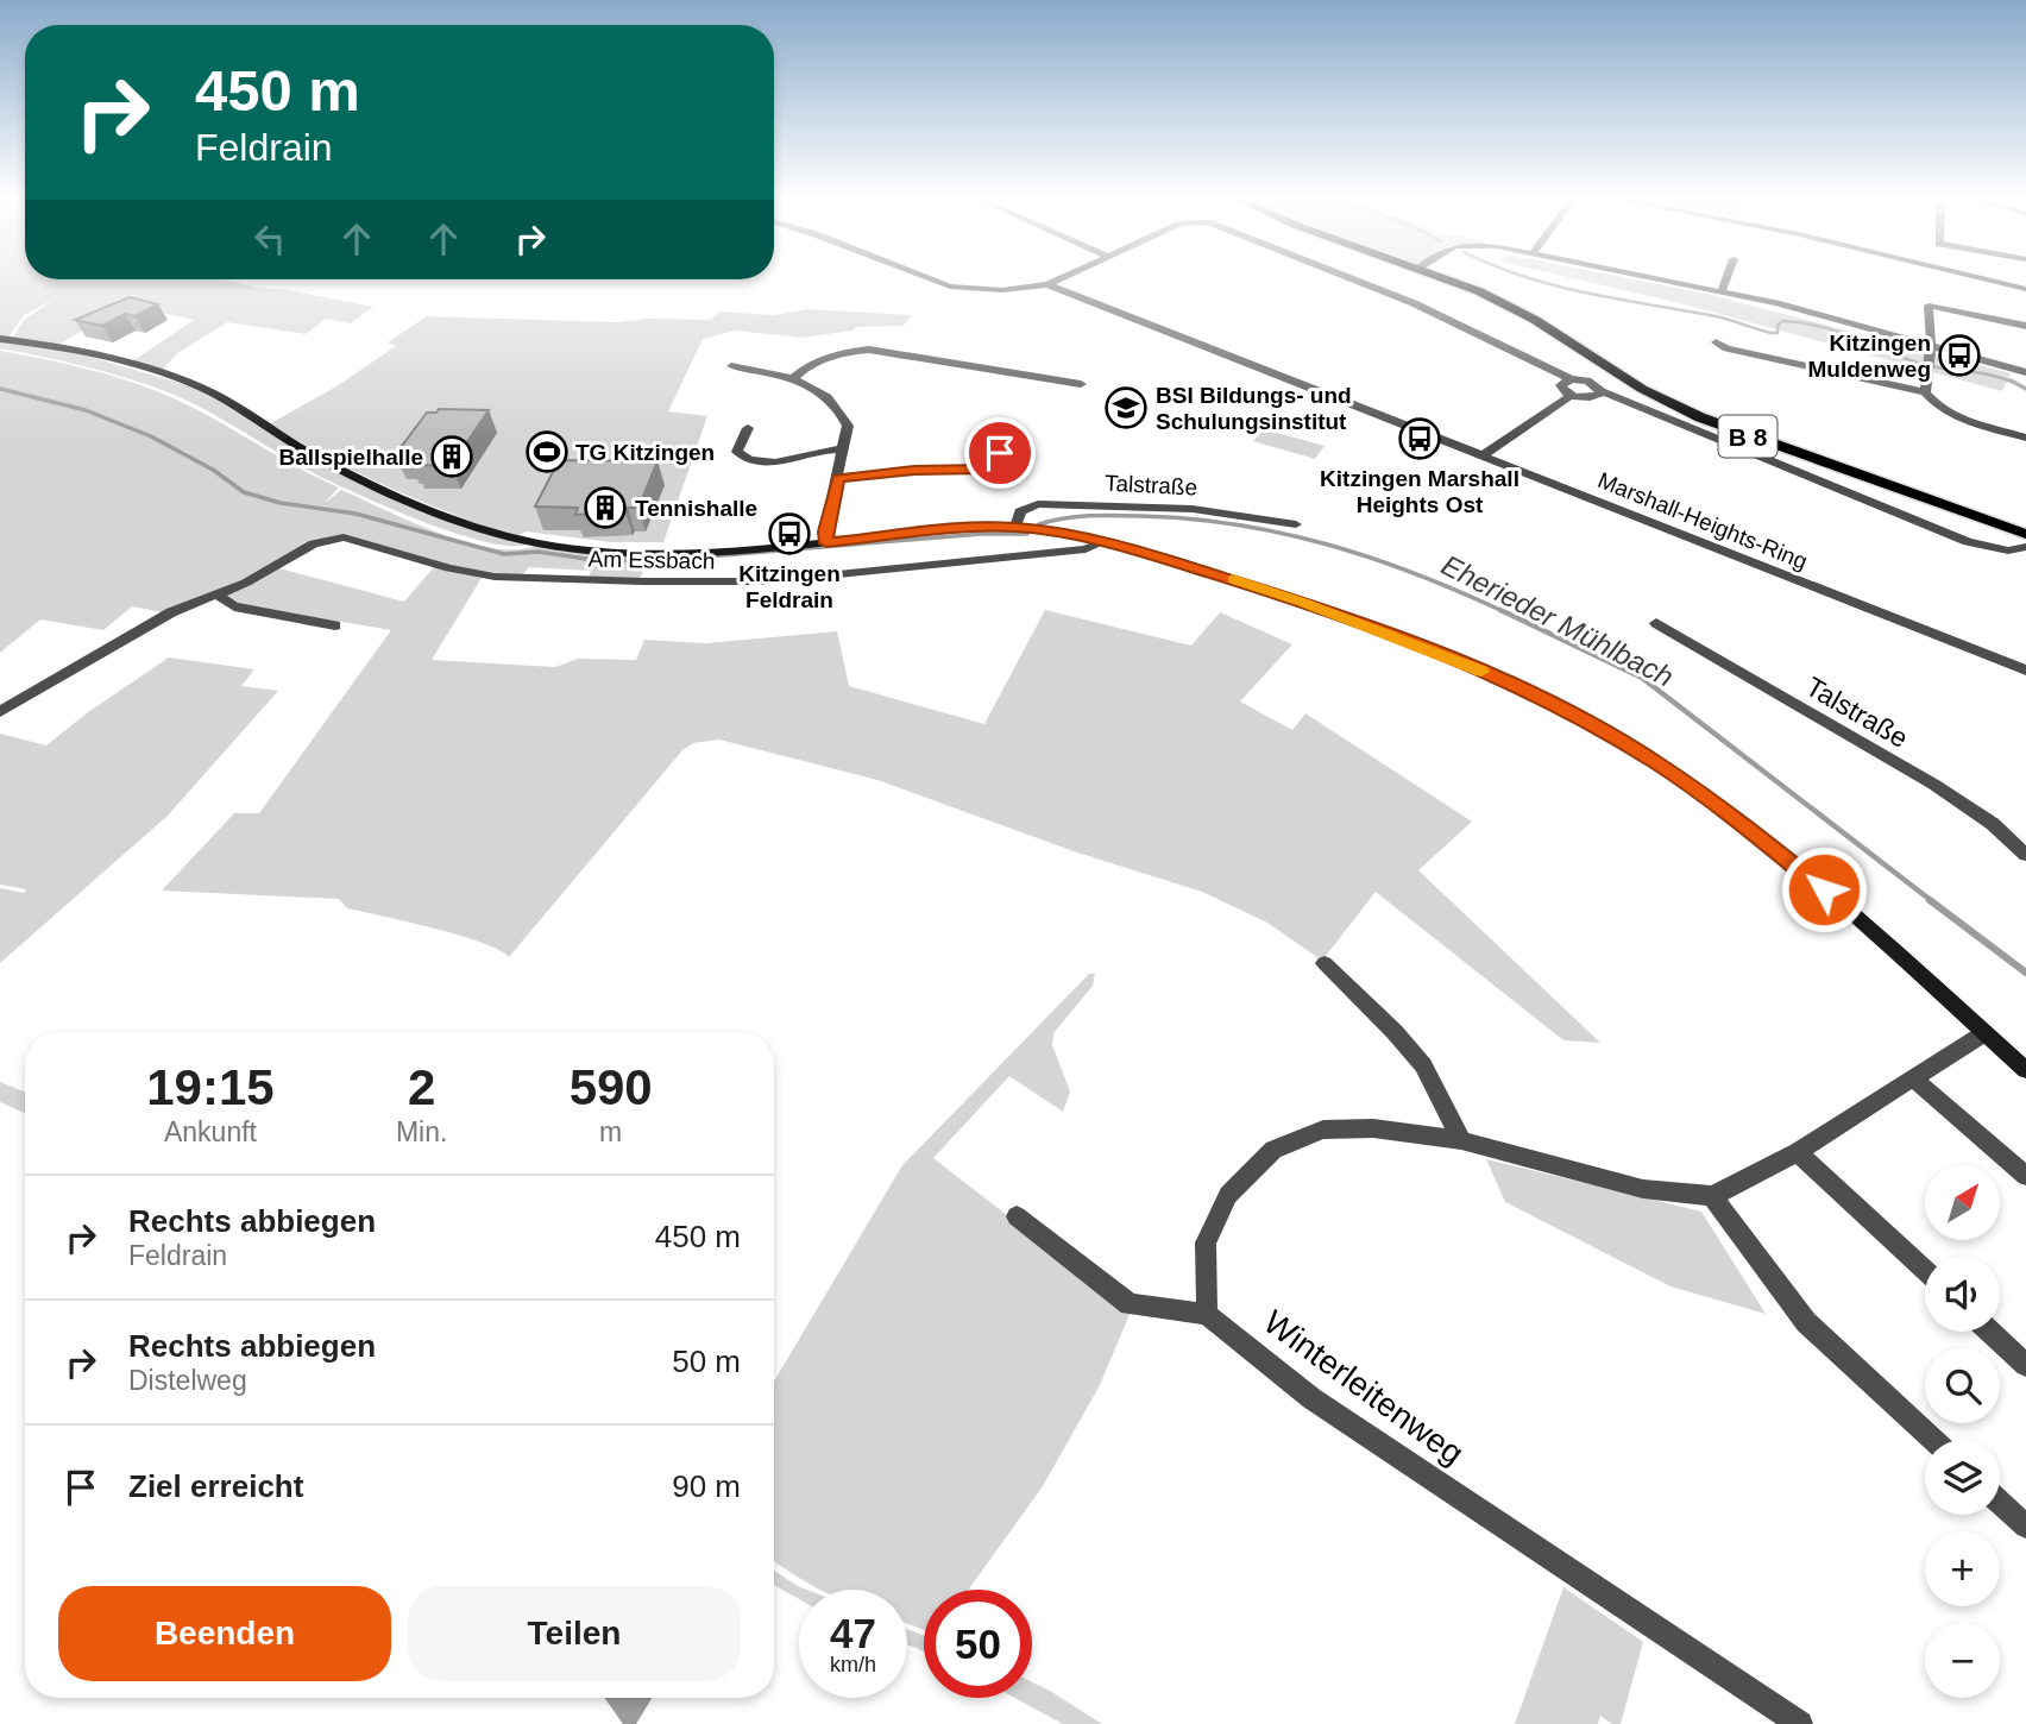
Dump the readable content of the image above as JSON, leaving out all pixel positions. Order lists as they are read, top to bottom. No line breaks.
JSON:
{"streets":{"main road":["B 8"],"street":["Talstraße","Marshall-Heights-Ring","Am Essbach","Winterleitenweg"]},"water":["Eherieder Mühlbach"],"places":{"bus stop":["Kitzingen Muldenweg","Kitzingen Marshall Heights Ost","Kitzingen Feldrain"],"school or university":["BSI Bildungs- und Schulungsinstitut"],"sports":["TG Kitzingen"],"building":["Ballspielhalle","Tennishalle"]},"north":"top right","page":{"turn":["450 m","Feldrain"],"eta":["19:15","Ankunft","2","Min.","590","m"],"map_buttons":["+","−"],"list":[{"name":"Rechts abbiegen","note":"Feldrain","value":"450 m"},{"name":"Rechts abbiegen","note":"Distelweg","value":"50 m"},{"name":"Ziel erreicht","value":"90 m"}],"buttons":["Beenden","Teilen"],"speed":"47 km/h","limit":"50"}}
